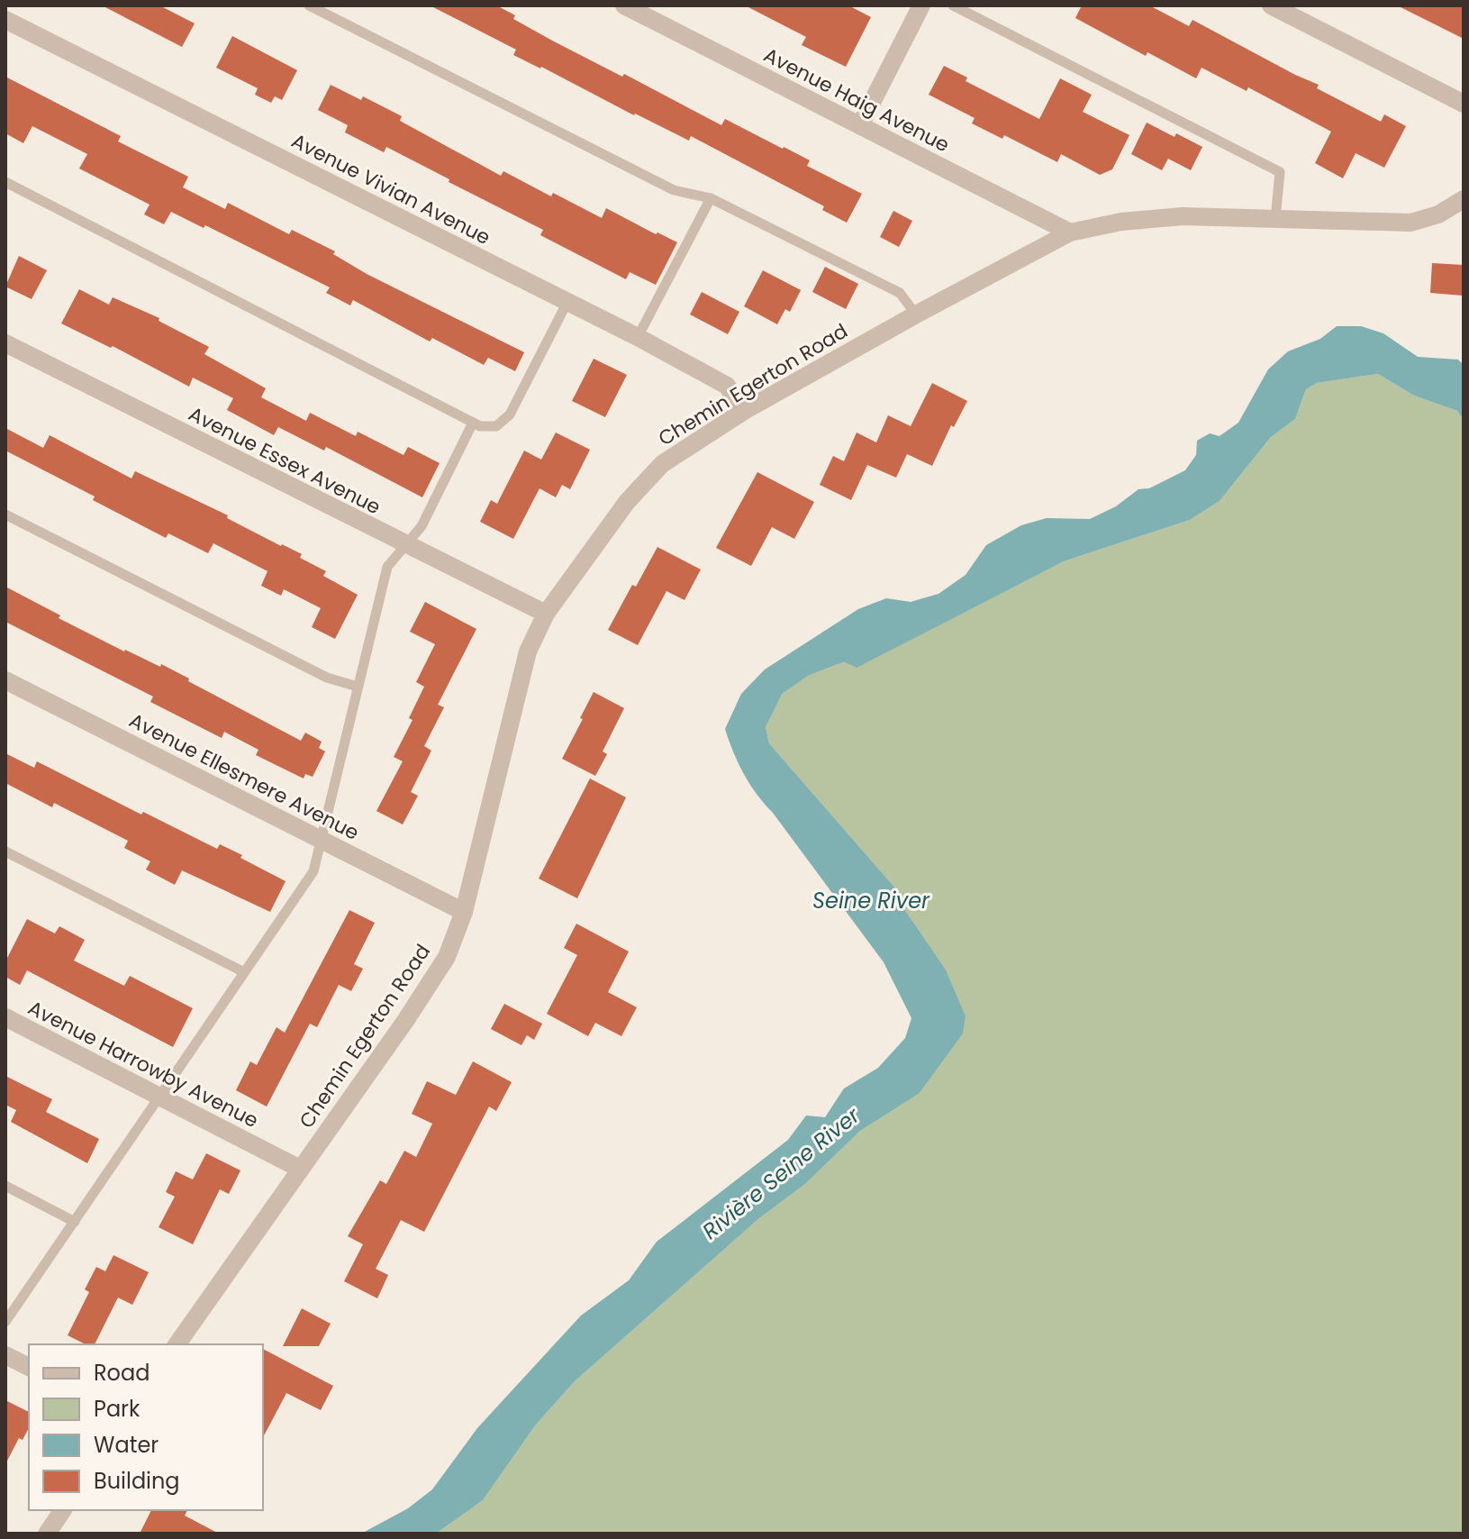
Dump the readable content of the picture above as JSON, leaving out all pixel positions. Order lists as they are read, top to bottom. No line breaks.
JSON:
{"streets":{"street":["Avenue Haig Avenue","Avenue Vivian Avenue","Chemin Egerton Road","Avenue Essex Avenue","Avenue Ellesmere Avenue","Avenue Harrowby Avenue"]},"crossings":[["Avenue Haig Avenue","Chemin Egerton Road"],["Avenue Vivian Avenue","Chemin Egerton Road"],["Chemin Egerton Road","Avenue Essex Avenue"],["Chemin Egerton Road","Avenue Ellesmere Avenue"],["Chemin Egerton Road","Avenue Harrowby Avenue"]],"water":["Seine River","Rivière Seine River"],"legend":["Road","Park","Water","Building"]}
